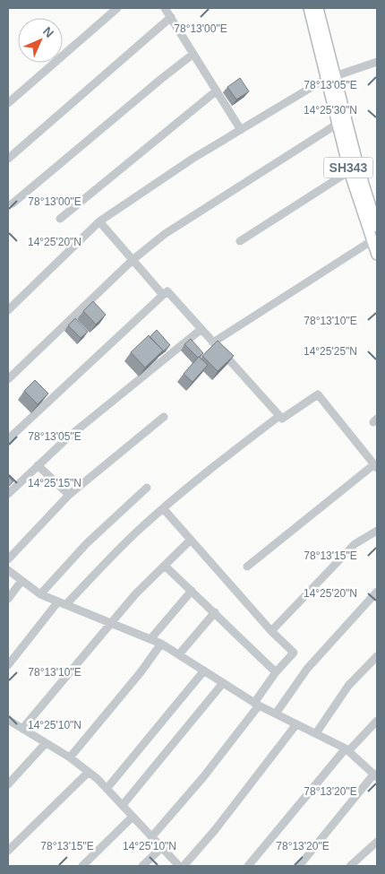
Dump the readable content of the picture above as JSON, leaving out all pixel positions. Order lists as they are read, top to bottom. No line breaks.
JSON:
{"streets":{"main road":["SH343"]},"north":"top right","coordinates":["78°13'00\"E","78°13'05\"E","14°25'30\"N","14°25'20\"N","78°13'10\"E","14°25'25\"N","14°25'15\"N","78°13'15\"E","14°25'10\"N","78°13'20\"E"]}
